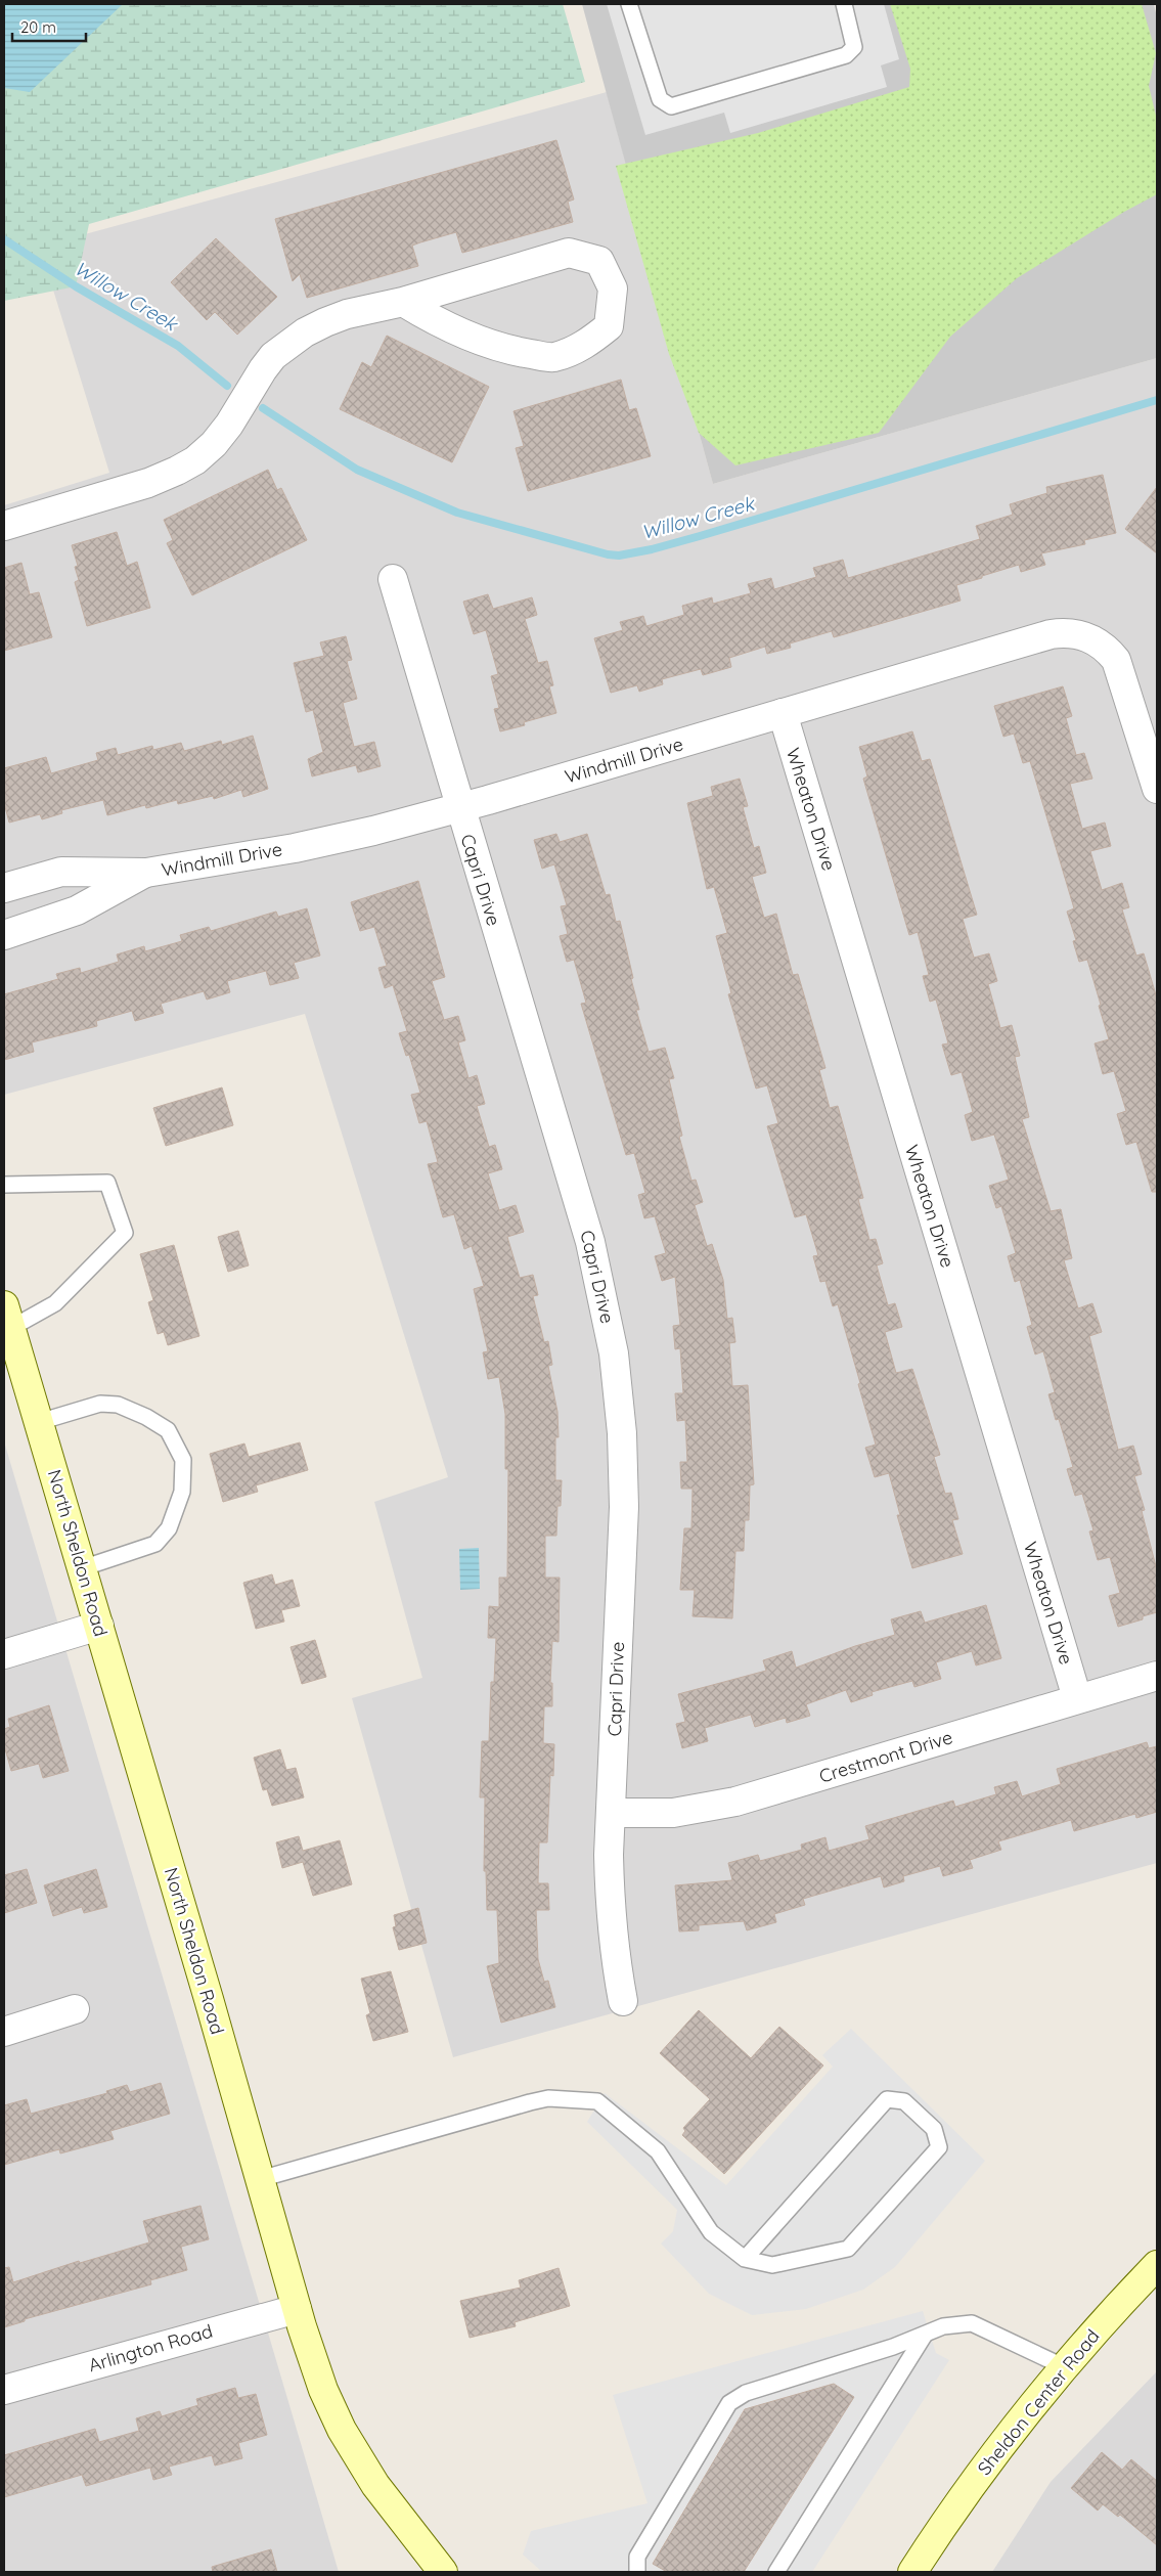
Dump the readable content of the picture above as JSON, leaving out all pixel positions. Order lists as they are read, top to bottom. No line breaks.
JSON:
{"streets":{"street":["Windmill Drive","Wheaton Drive","Capri Drive","North Sheldon Road","Crestmont Drive","Arlington Road","Sheldon Center Road"]},"crossings":[["Windmill Drive","Wheaton Drive"],["Windmill Drive","Capri Drive"],["Wheaton Drive","Crestmont Drive"],["Capri Drive","Crestmont Drive"],["North Sheldon Road","Arlington Road"]],"water":["Willow Creek"],"scale_bar":"20 m"}
